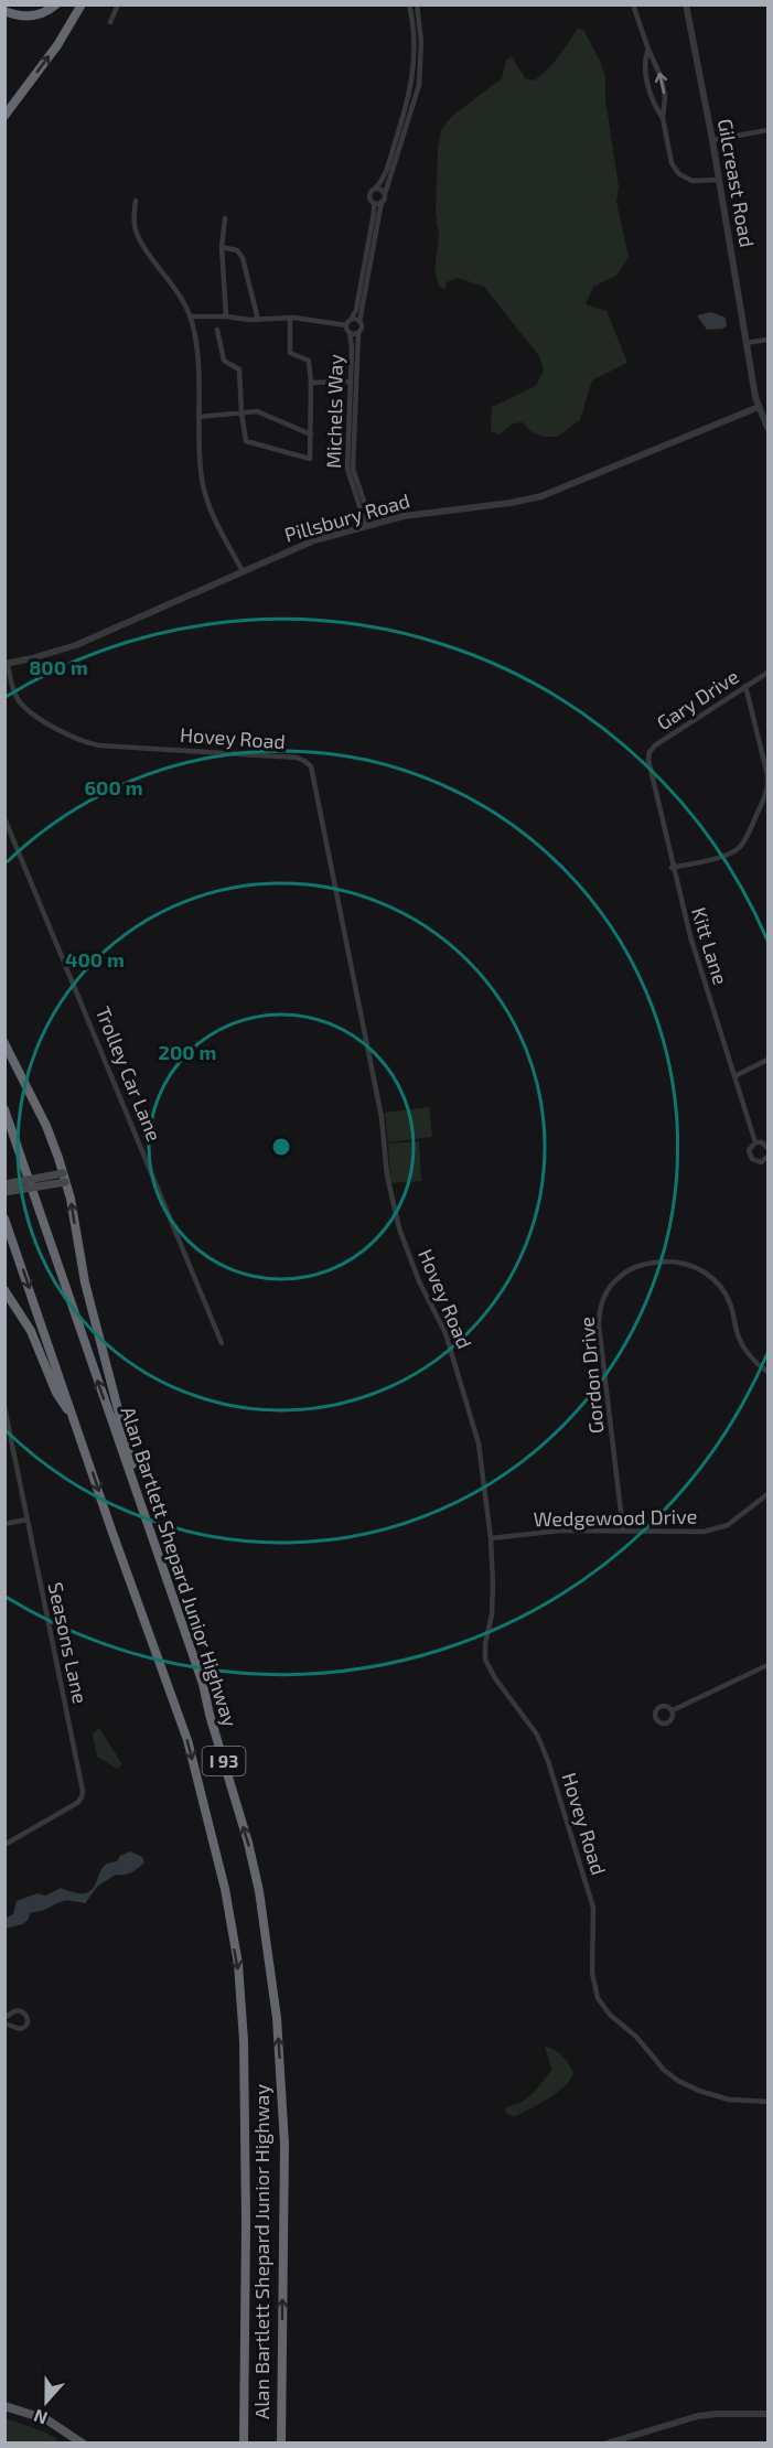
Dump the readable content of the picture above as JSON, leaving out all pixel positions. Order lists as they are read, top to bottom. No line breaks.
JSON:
{"streets":{"highway":["Alan Bartlett Shepard Junior Highway","I 93"],"street":["Gilcreast Road","Michels Way","Pillsbury Road","Gary Drive","Hovey Road","Kitt Lane","Trolley Car Lane","Gordon Drive","Wedgewood Drive","Seasons Lane"]},"crossings":[["Gilcreast Road","Pillsbury Road"],["Michels Way","Pillsbury Road"],["Pillsbury Road","Hovey Road"],["Gary Drive","Kitt Lane"],["Hovey Road","Wedgewood Drive"],["Gordon Drive","Wedgewood Drive"]],"north":"bottom","rings":["800 m","600 m","400 m","200 m"]}
